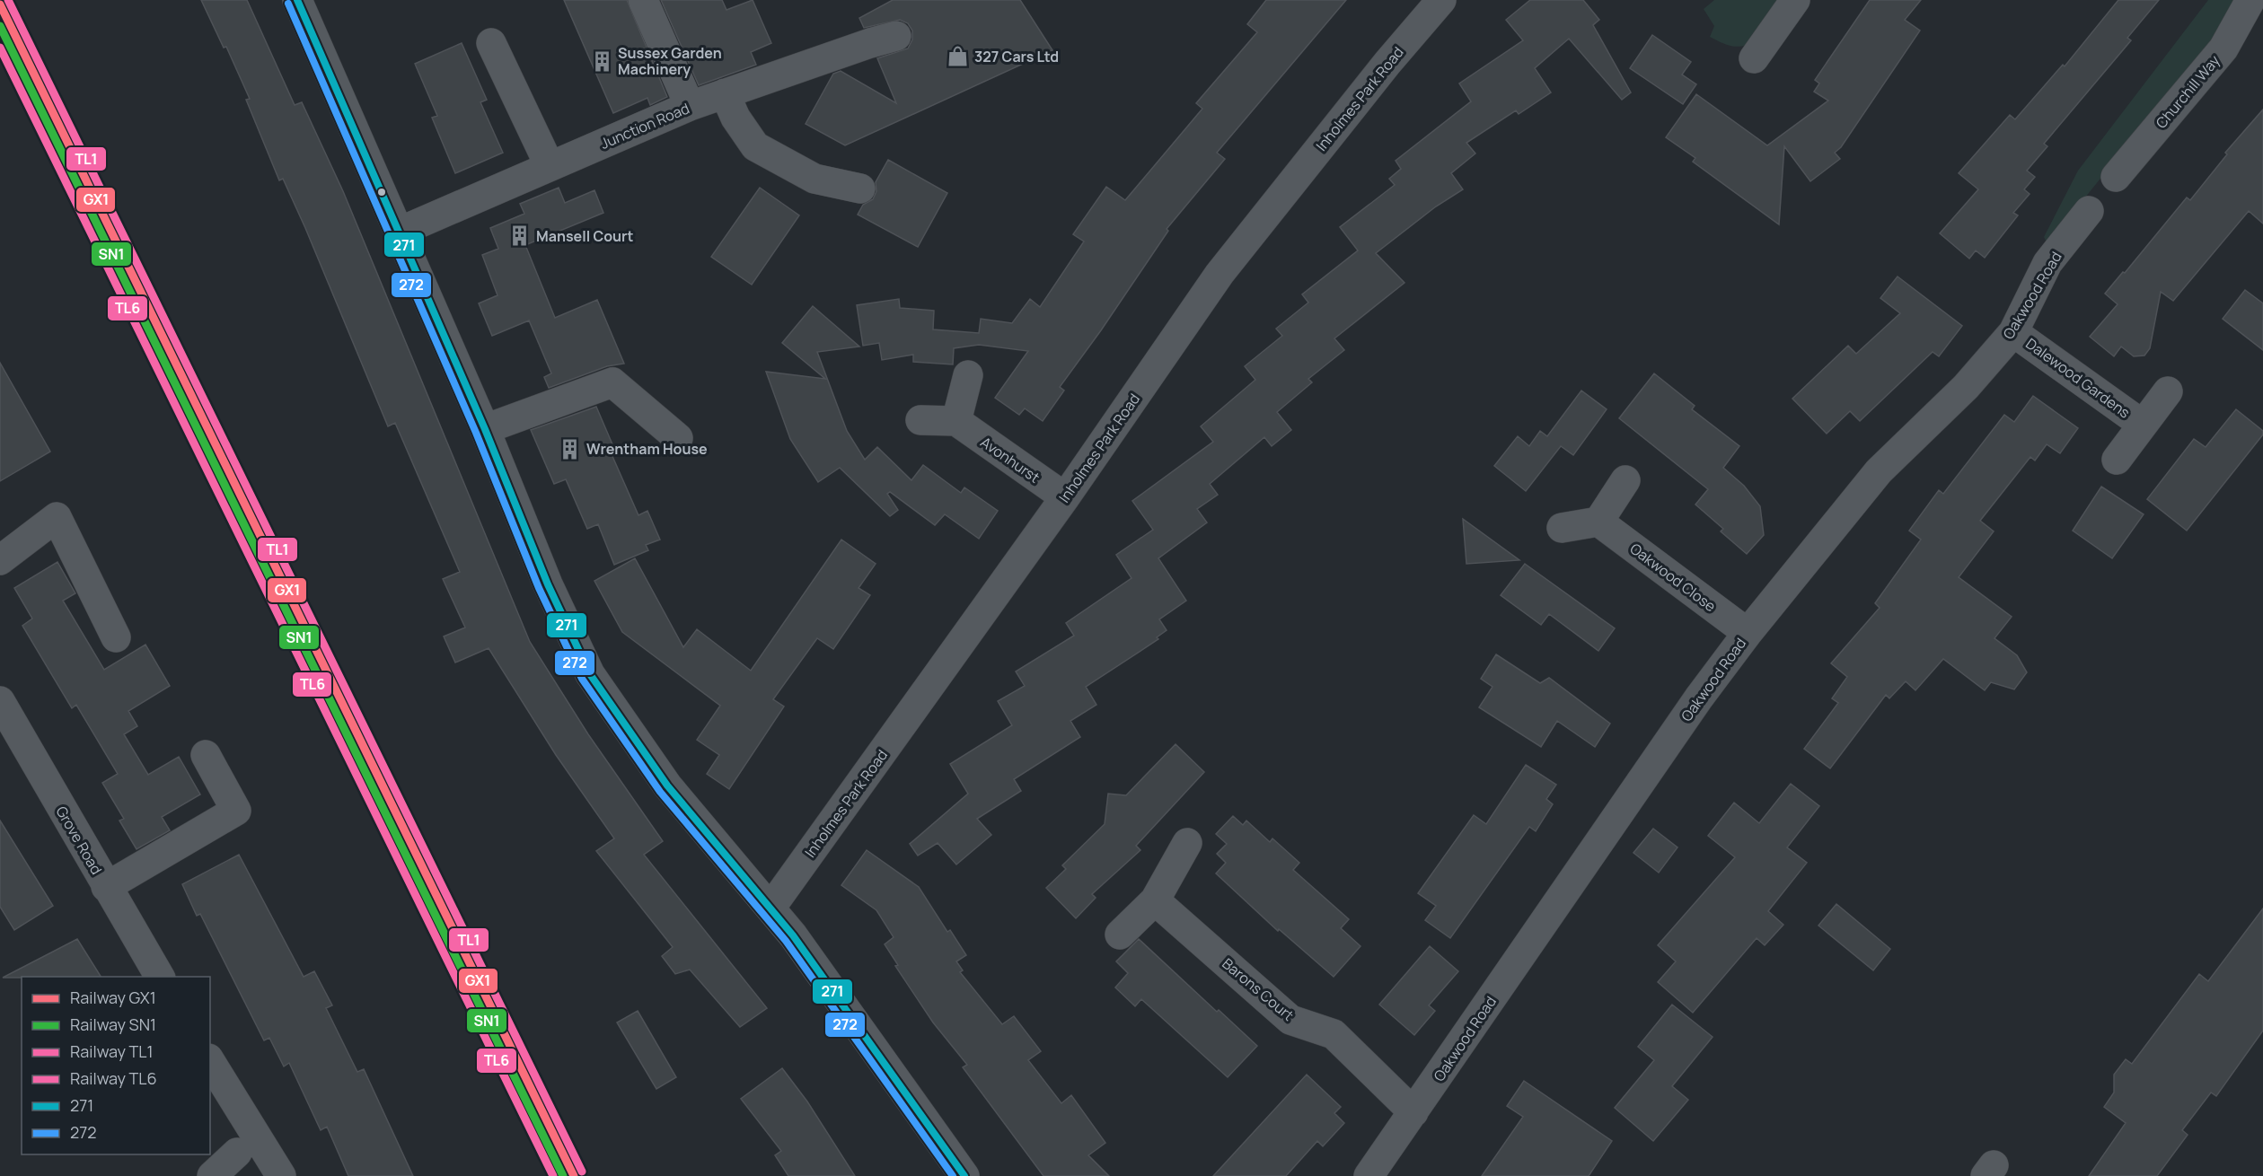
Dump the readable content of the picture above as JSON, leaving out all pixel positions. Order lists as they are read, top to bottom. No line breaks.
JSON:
{"streets":{"street":["Churchill Way","Inholmes Park Road","Junction Road","Oakwood Road","Dalewood Gardens","Avonhurst","Oakwood Close","Grove Road","Barons Court"]},"crossings":[["Inholmes Park Road","Avonhurst"],["Oakwood Road","Dalewood Gardens"],["Oakwood Road","Oakwood Close"],["Oakwood Road","Barons Court"]],"places":{"shop":["327 Cars Ltd"],"building":["Sussex Garden Machinery","Mansell Court","Wrentham House"]},"lines":["rail line TL1","transit line 271","transit line 272","rail line GX1","rail line SN1","rail line TL6"],"legend":["Railway GX1","Railway SN1","Railway TL1","Railway TL6","271","272"]}
